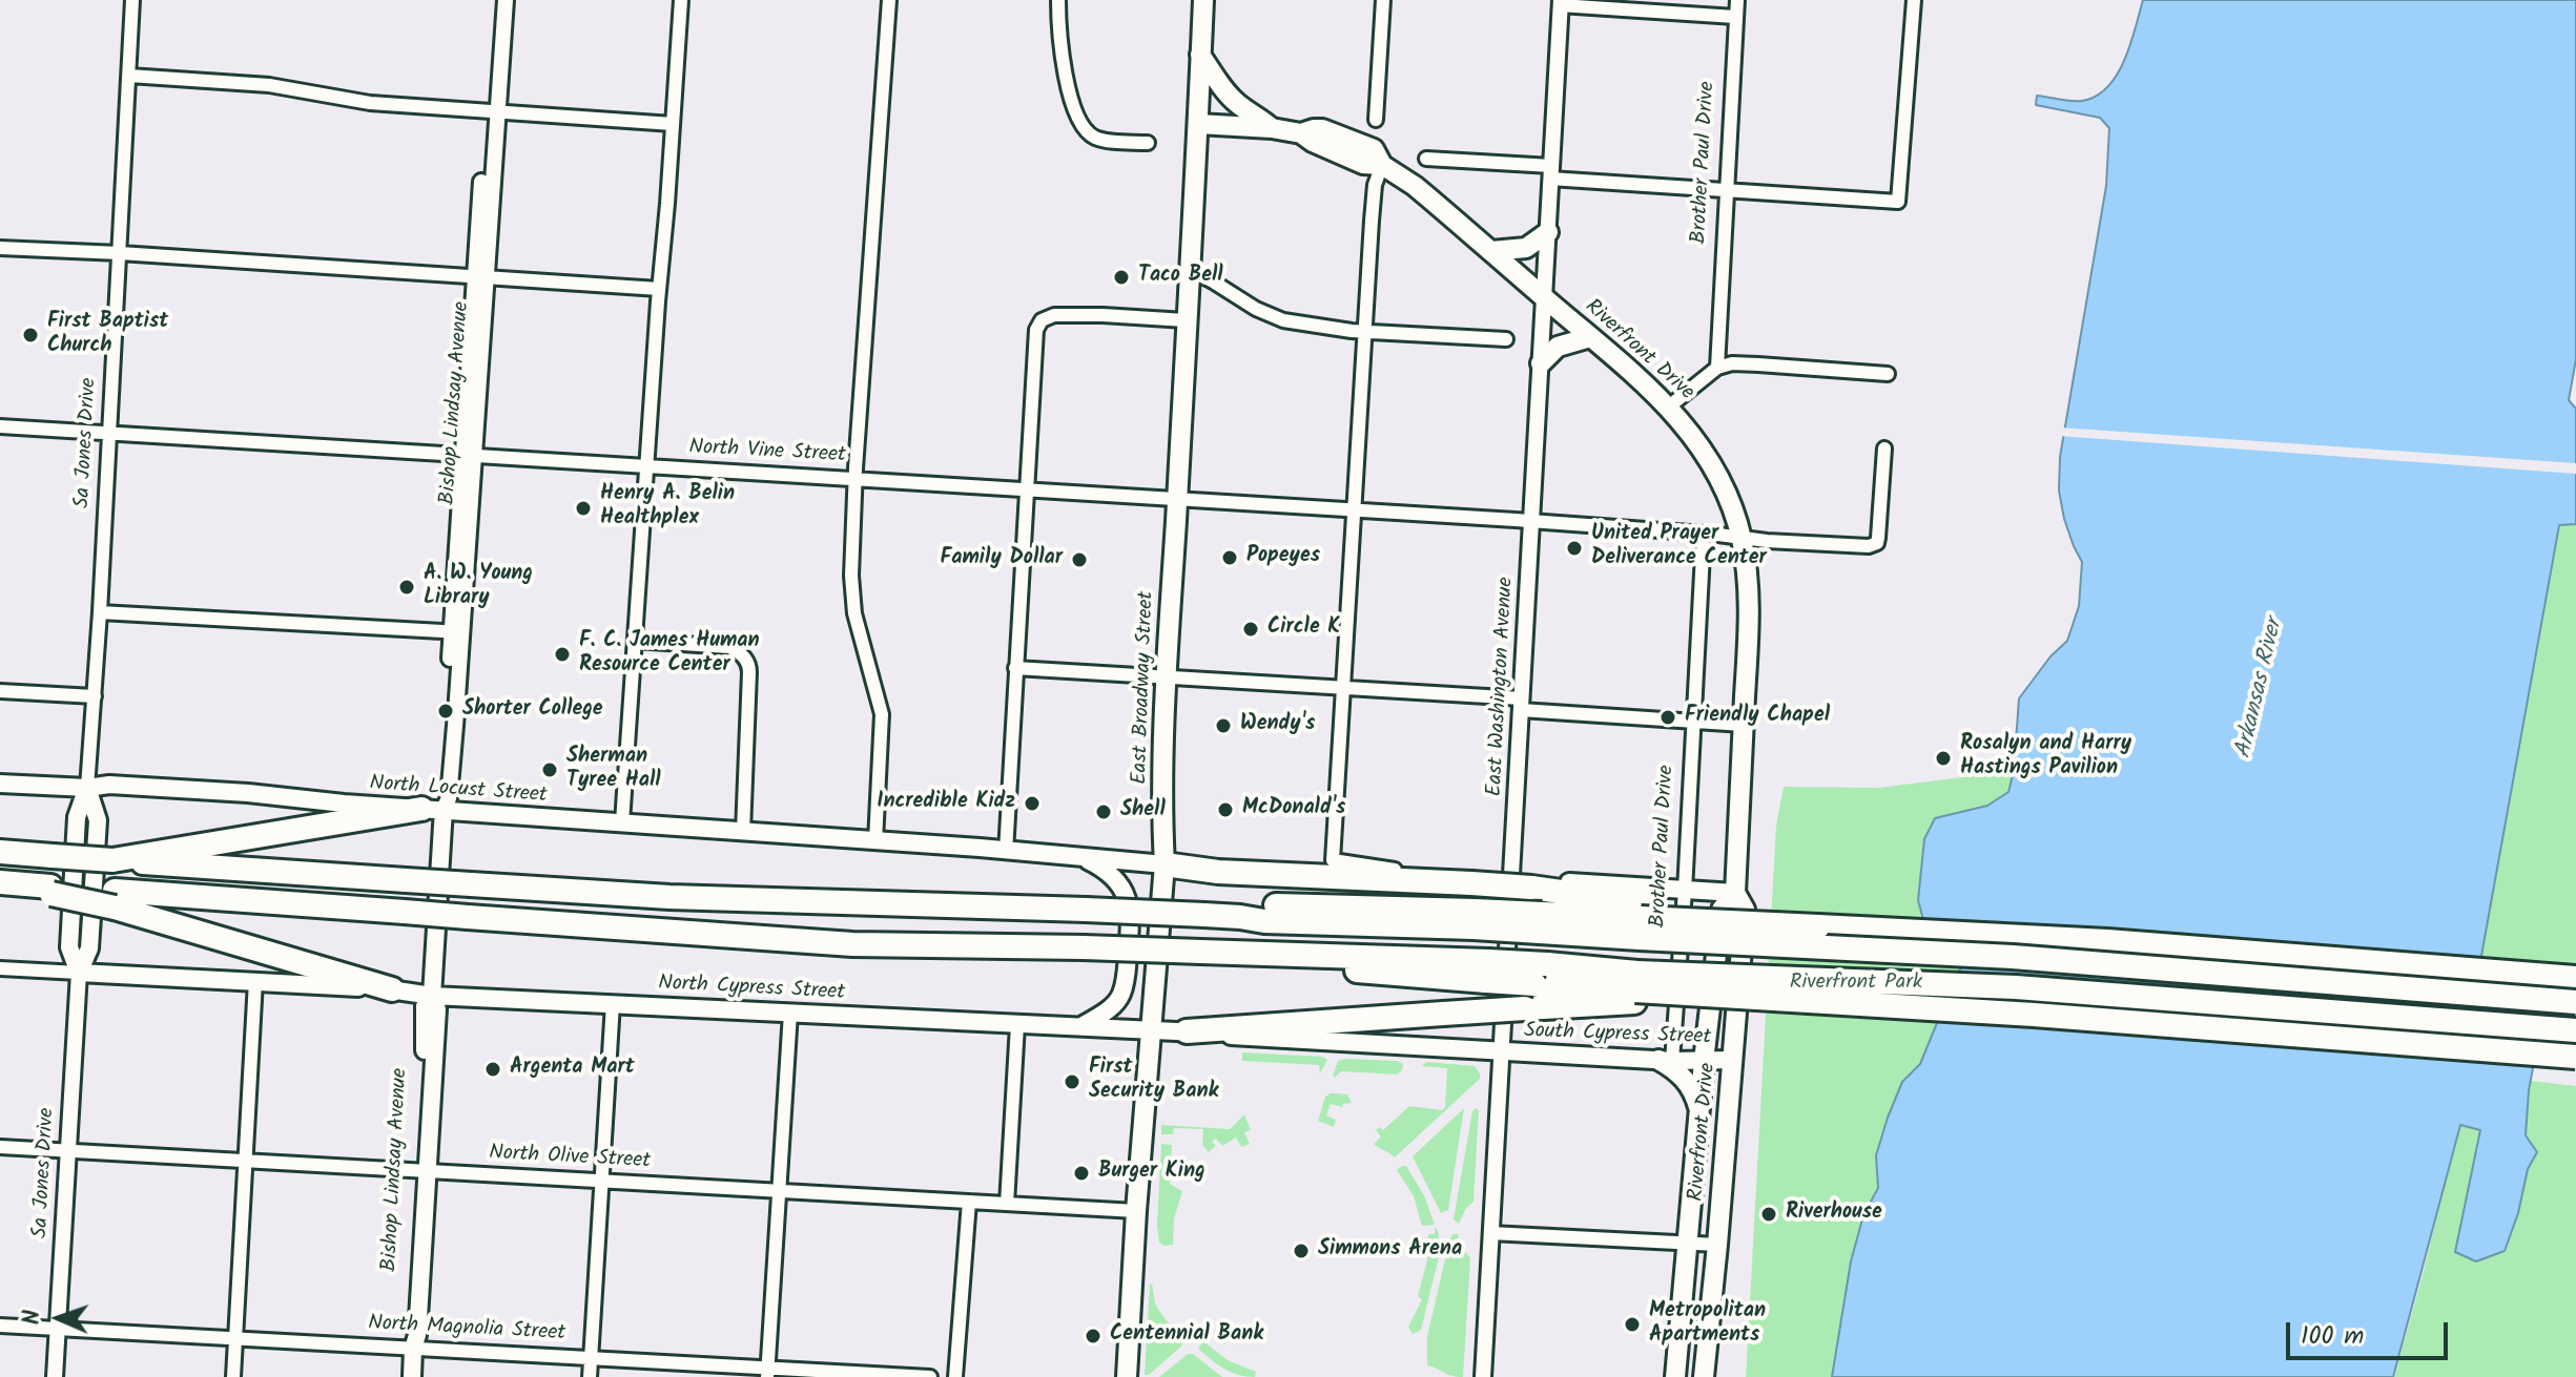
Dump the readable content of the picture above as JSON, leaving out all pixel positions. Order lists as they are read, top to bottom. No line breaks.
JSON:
{"streets":{"main road":["Riverfront Drive","Bishop Lindsay Avenue","Sa Jones Drive","East Broadway Street","North Locust Street","North Cypress Street","South Cypress Street"],"street":["Brother Paul Drive","North Vine Street","East Washington Avenue","North Olive Street","North Magnolia Street"]},"crossings":[["Brother Paul Drive","North Vine Street"],["Brother Paul Drive","South Cypress Street"],["Riverfront Drive","North Vine Street"],["Riverfront Drive","East Washington Avenue"],["Riverfront Drive","East Broadway Street"],["Riverfront Drive","South Cypress Street"],["Bishop Lindsay Avenue","North Vine Street"],["Bishop Lindsay Avenue","North Locust Street"],["Bishop Lindsay Avenue","North Cypress Street"],["Bishop Lindsay Avenue","North Olive Street"],["Bishop Lindsay Avenue","North Magnolia Street"],["Sa Jones Drive","North Vine Street"],["Sa Jones Drive","North Locust Street"],["Sa Jones Drive","North Cypress Street"],["Sa Jones Drive","North Olive Street"],["Sa Jones Drive","North Magnolia Street"],["North Vine Street","East Washington Avenue"],["North Vine Street","East Broadway Street"],["East Washington Avenue","North Cypress Street"],["East Washington Avenue","South Cypress Street"],["East Broadway Street","North Locust Street"],["East Broadway Street","North Cypress Street"],["East Broadway Street","North Olive Street"],["North Cypress Street","South Cypress Street"]],"water":["Arkansas River"],"parks":["Riverfront Park"],"places":["Taco Bell","First Baptist Church","Henry A. Belin Healthplex","United Prayer Deliverance Center","Popeyes","Family Dollar","A. W. Young Library","Circle K","F. C. James Human Resource Center","Shorter College","Friendly Chapel","Wendy's","Rosalyn and Harry Hastings Pavilion","Sherman Tyree Hall","Incredible Kidz","McDonald's","Shell","Argenta Mart","First Security Bank","Burger King","Riverhouse","Simmons Arena","Metropolitan Apartments","Centennial Bank"],"scale_bar":"100 m","north":"left"}
